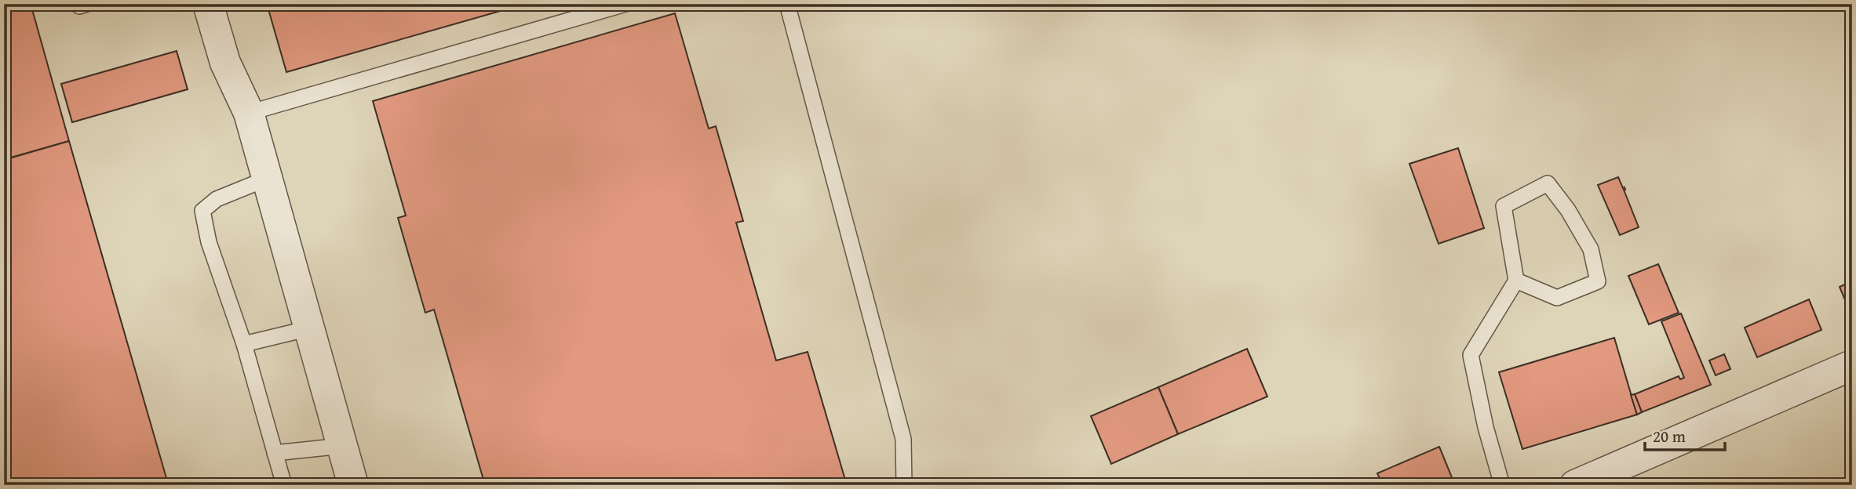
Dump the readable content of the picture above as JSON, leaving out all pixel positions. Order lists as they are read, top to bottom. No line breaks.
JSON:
{"scale_bar":"20 m"}
